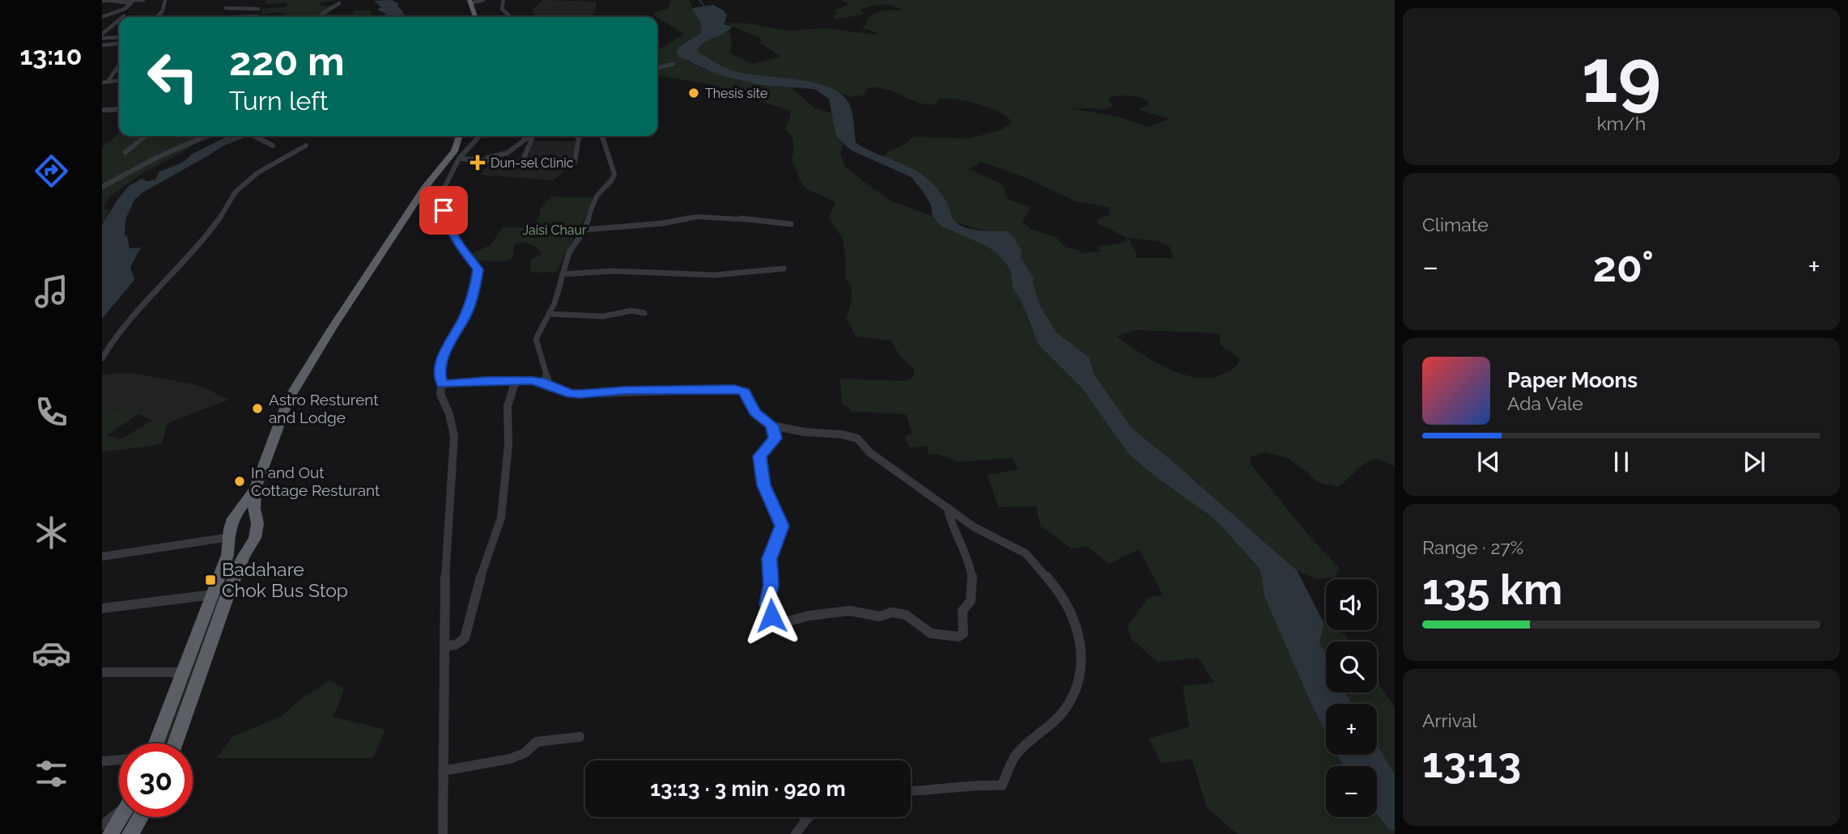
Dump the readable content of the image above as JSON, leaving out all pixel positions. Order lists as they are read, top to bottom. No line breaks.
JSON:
{"parks":["Jaisi Chaur"],"places":{"other":["Thesis site","Astro Resturent and Lodge","In and Out Cottage Resturant"],"health":["Dun-sel Clinic"],"transit":["Badahare Chok Bus Stop"]},"page":{"tabs":"13:10","tile":[["19","km/h"],"Climate",["Range · 27%","135 km"],["Arrival","13:13"]],"turn":["220 m","Turn left"],"heat":["−","20°","+"],"song":["Paper Moons","Ada Vale"],"map_buttons":["+","−"],"limit":"30","trip":"13:13 · 3 min · 920 m"}}
